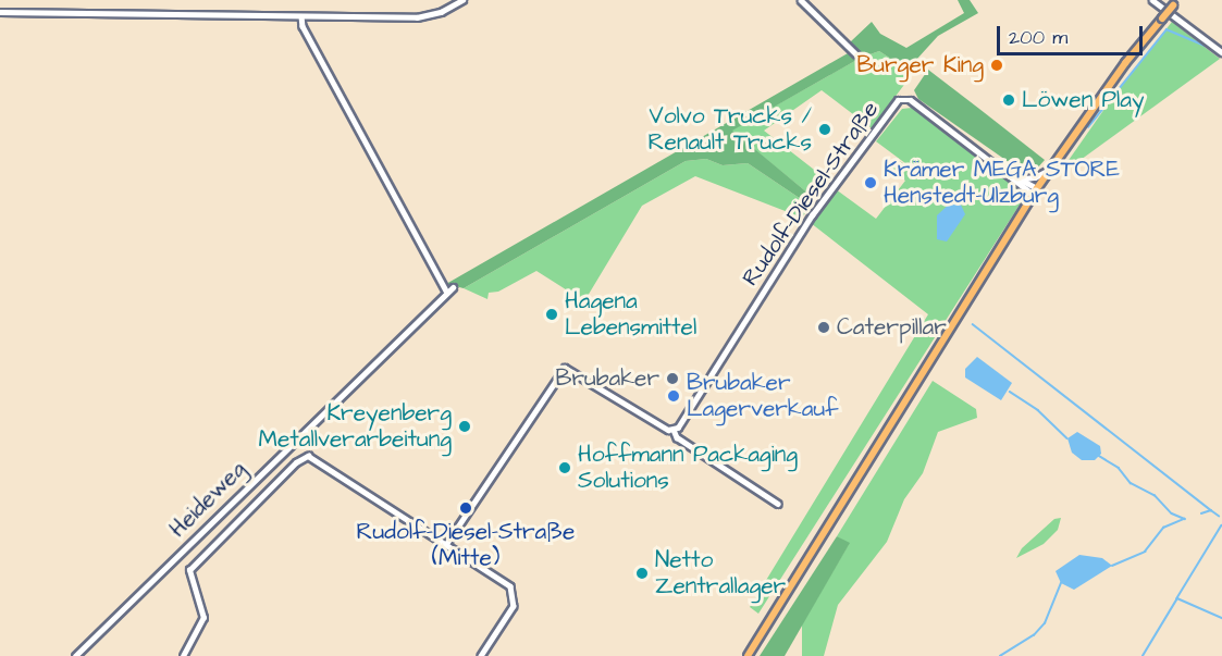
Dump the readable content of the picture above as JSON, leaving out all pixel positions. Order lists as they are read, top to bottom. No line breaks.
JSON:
{"streets":{"street":["Rudolf-Diesel-Straße","Heideweg"]},"places":["Burger King","Löwen Play","Volvo Trucks / Renault Trucks","Krämer MEGA STORE Henstedt-Ulzburg","Hagena Lebensmittel","Caterpillar","Brubaker","Brubaker Lagerverkauf","Kreyenberg Metallverarbeitung","Hoffmann Packaging Solutions","Rudolf-Diesel-Straße (Mitte)","Netto Zentrallager"],"scale_bar":"200 m"}
